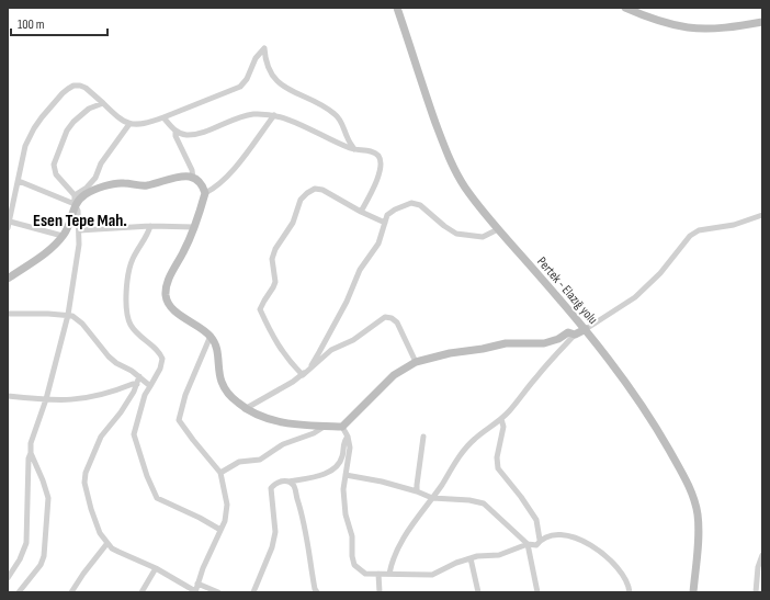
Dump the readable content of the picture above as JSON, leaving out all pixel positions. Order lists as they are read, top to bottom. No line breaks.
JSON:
{"streets":{"street":["Pertek - Elazığ yolu"]},"districts":["Esen Tepe Mah."],"scale_bar":"100 m"}
